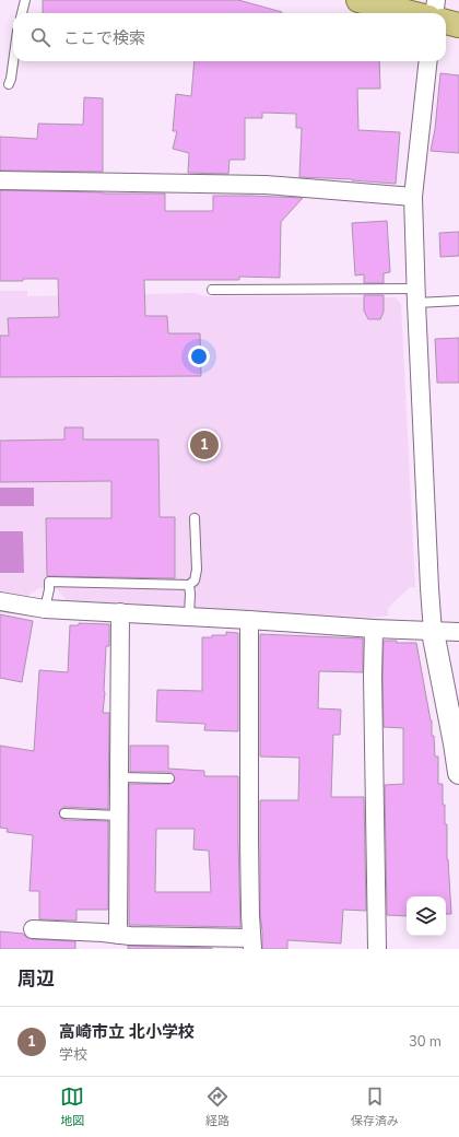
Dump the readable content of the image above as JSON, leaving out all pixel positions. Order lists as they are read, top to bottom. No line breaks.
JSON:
{"page":{"search":"ここで検索","pins":"1","heading":"周辺","list":[{"mark":"1","name":"高崎市立 北小学校","note":"学校","value":"30 m"}],"nav":["地図","経路","保存済み"]}}
